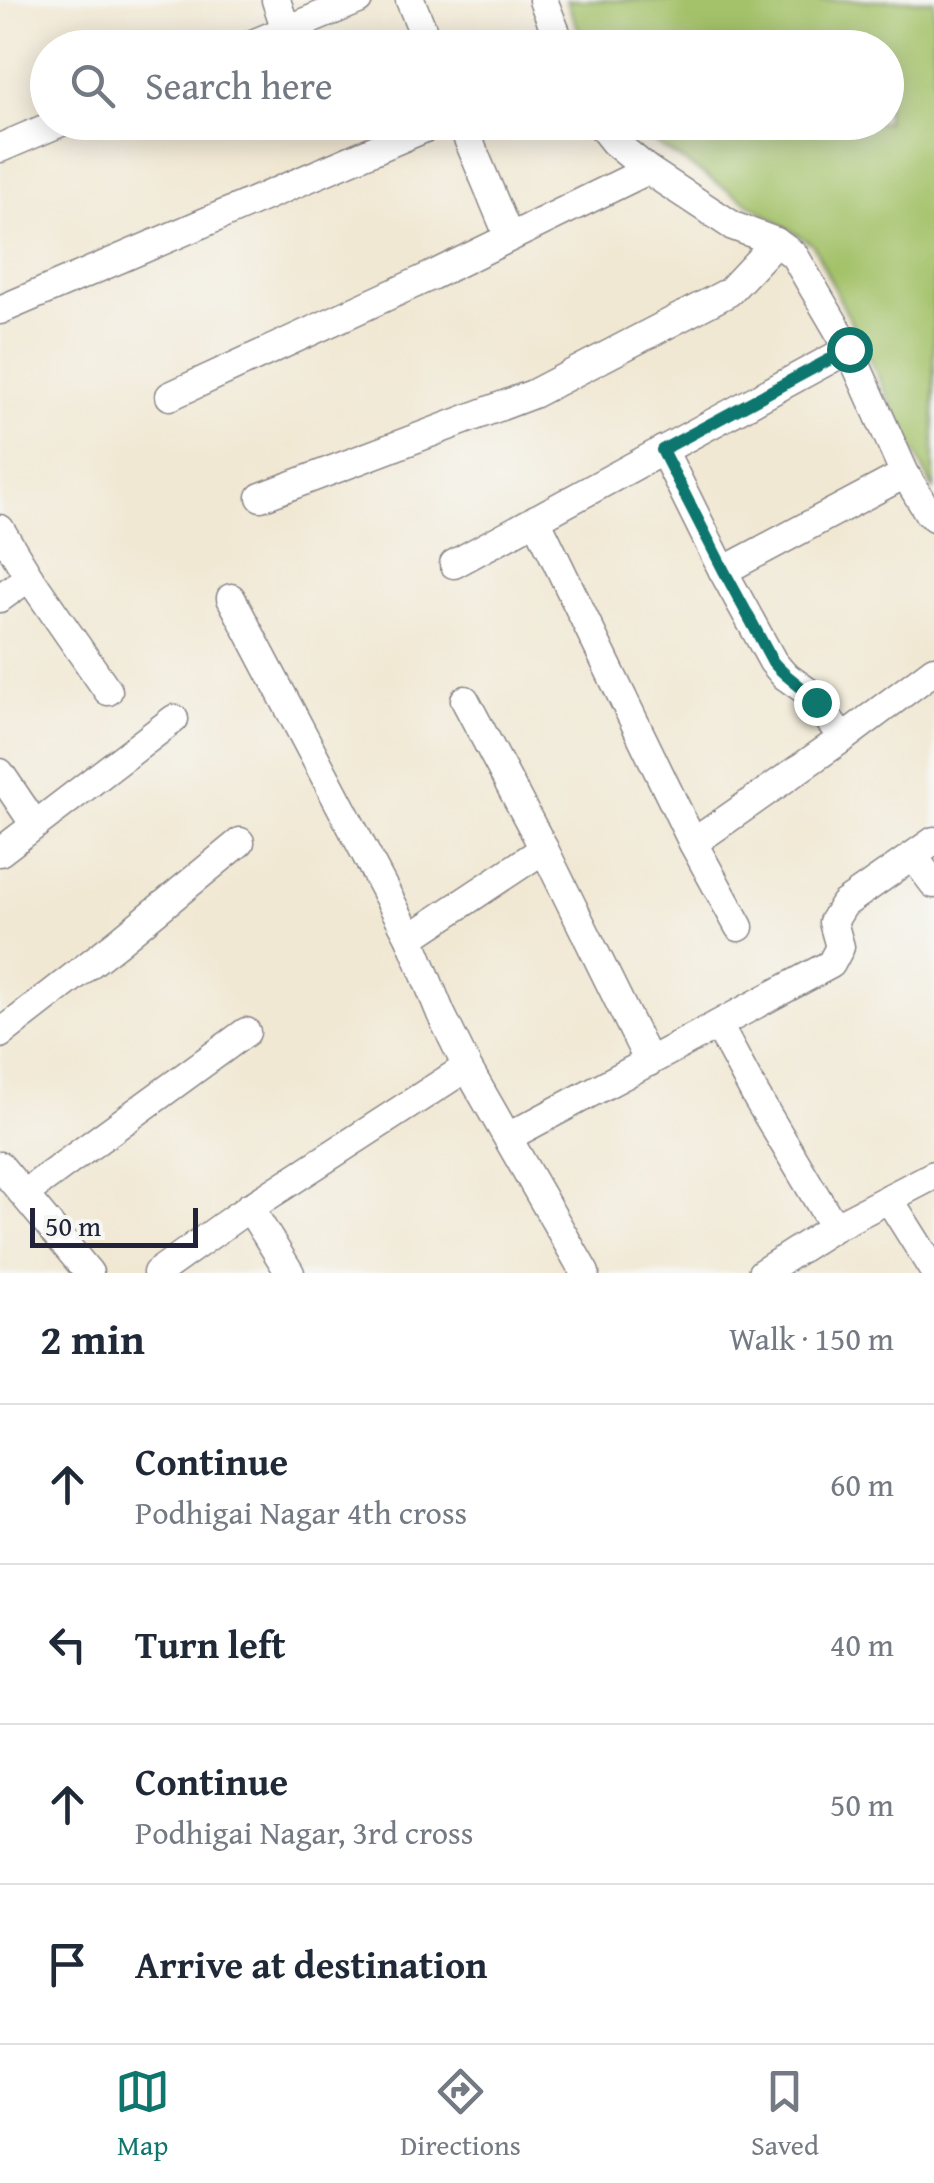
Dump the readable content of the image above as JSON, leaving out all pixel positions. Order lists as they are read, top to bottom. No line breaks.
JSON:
{"scale_bar":"50 m","page":{"search":"Search here","scale":"50 m","heading":["2 min","Walk · 150 m"],"list":[["Continue","Podhigai Nagar 4th cross","60 m"],["Turn left","40 m"],["Continue","Podhigai Nagar, 3rd cross","50 m"],"Arrive at destination"],"nav":["Map","Directions","Saved"]}}
